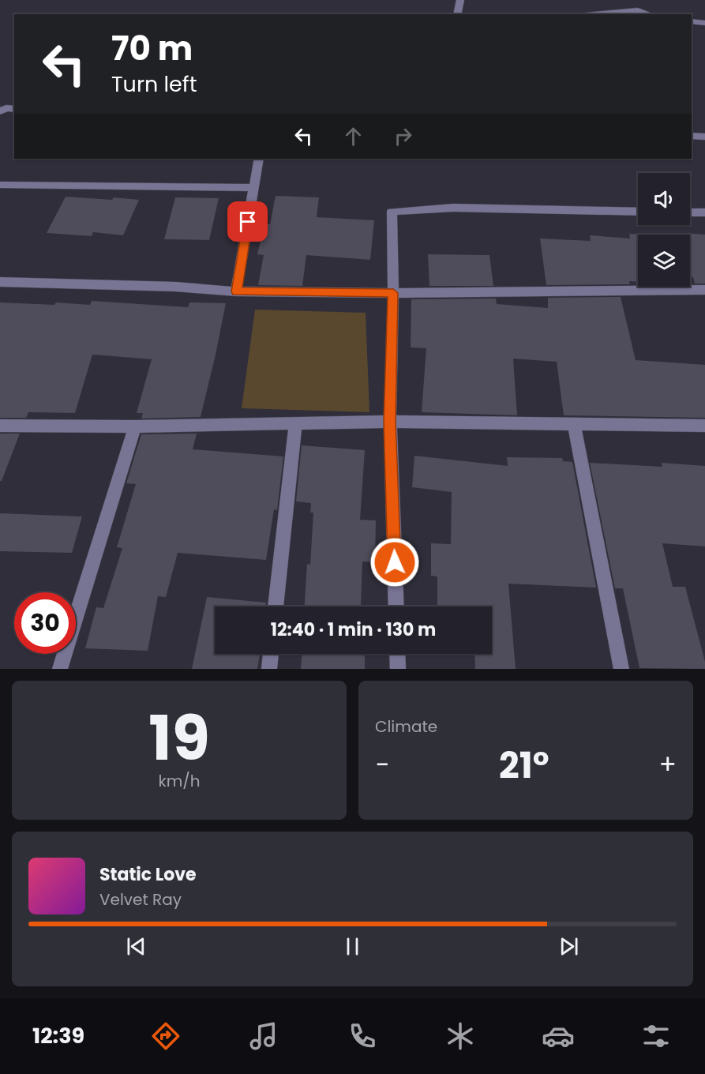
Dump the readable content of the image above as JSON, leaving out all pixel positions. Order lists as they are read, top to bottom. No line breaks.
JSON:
{"page":{"turn":["70 m","Turn left"],"limit":"30","trip":"12:40 · 1 min · 130 m","tile":[["19","km/h"],"Climate"],"heat":["−","21°","+"],"song":["Static Love","Velvet Ray"],"tabs":"12:39"}}
